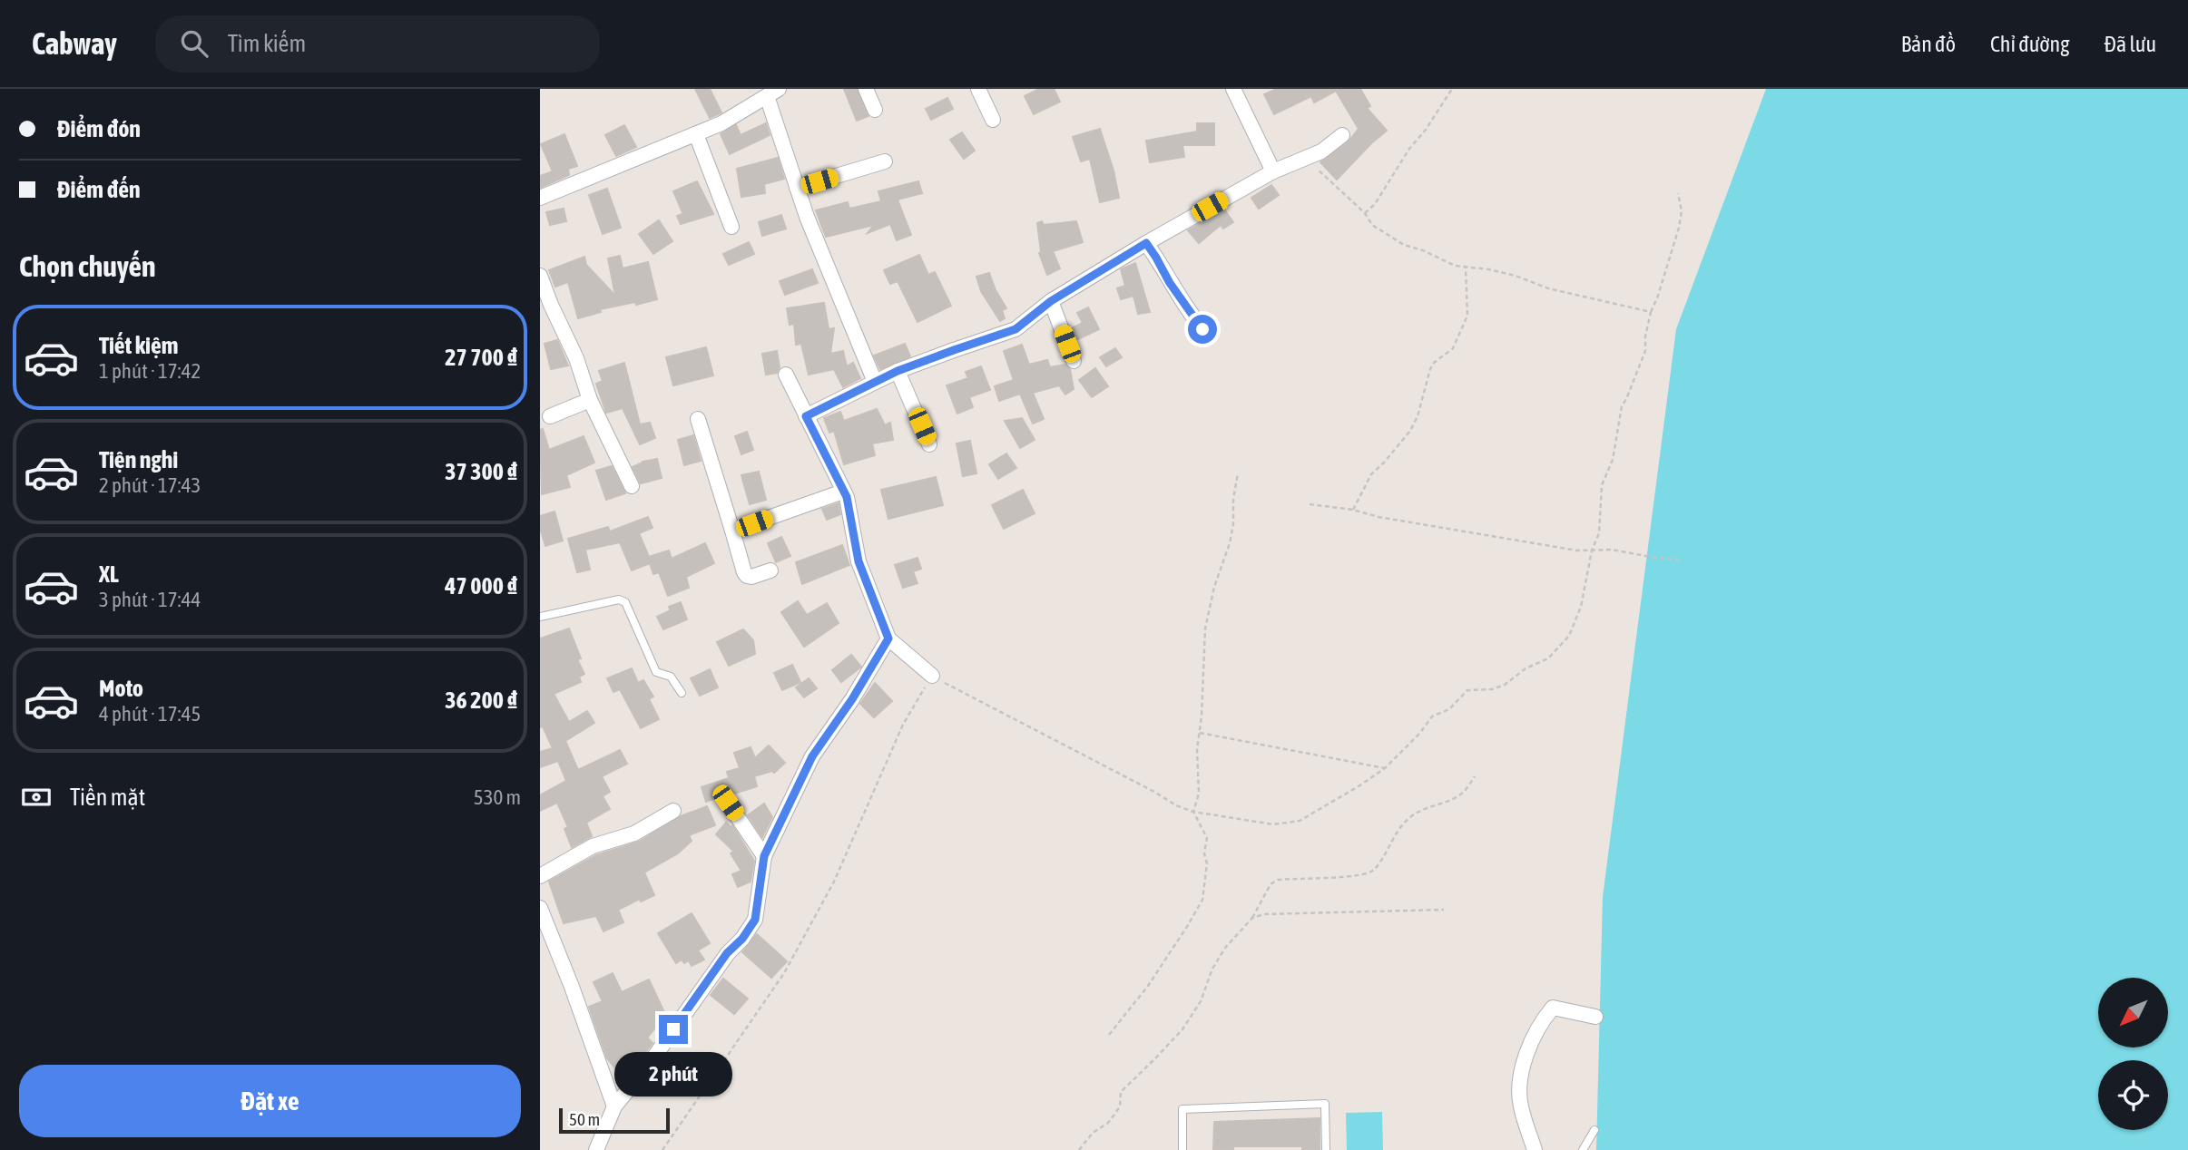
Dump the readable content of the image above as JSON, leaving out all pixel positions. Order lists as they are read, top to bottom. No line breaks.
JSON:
{"scale_bar":"50 m","north":"bottom left","page":{"header":"Cabway","search":"Tìm kiếm","nav":["Bản đồ","Chỉ đường","Đã lưu"],"banner":["Điểm đón","Điểm đến"],"heading":"Chọn chuyến","list":[{"name":"Tiết kiệm","note":"1 phút · 17:42","value":"27 700 ₫"},{"name":"Tiện nghi","note":"2 phút · 17:43","value":"37 300 ₫"},{"name":"XL","note":"3 phút · 17:44","value":"47 000 ₫"},{"name":"Moto","note":"4 phút · 17:45","value":"36 200 ₫"}],"pay":["Tiền mặt","530 m"],"buttons":"Đặt xe","bubble":"2 phút","scale":"50 m"}}
